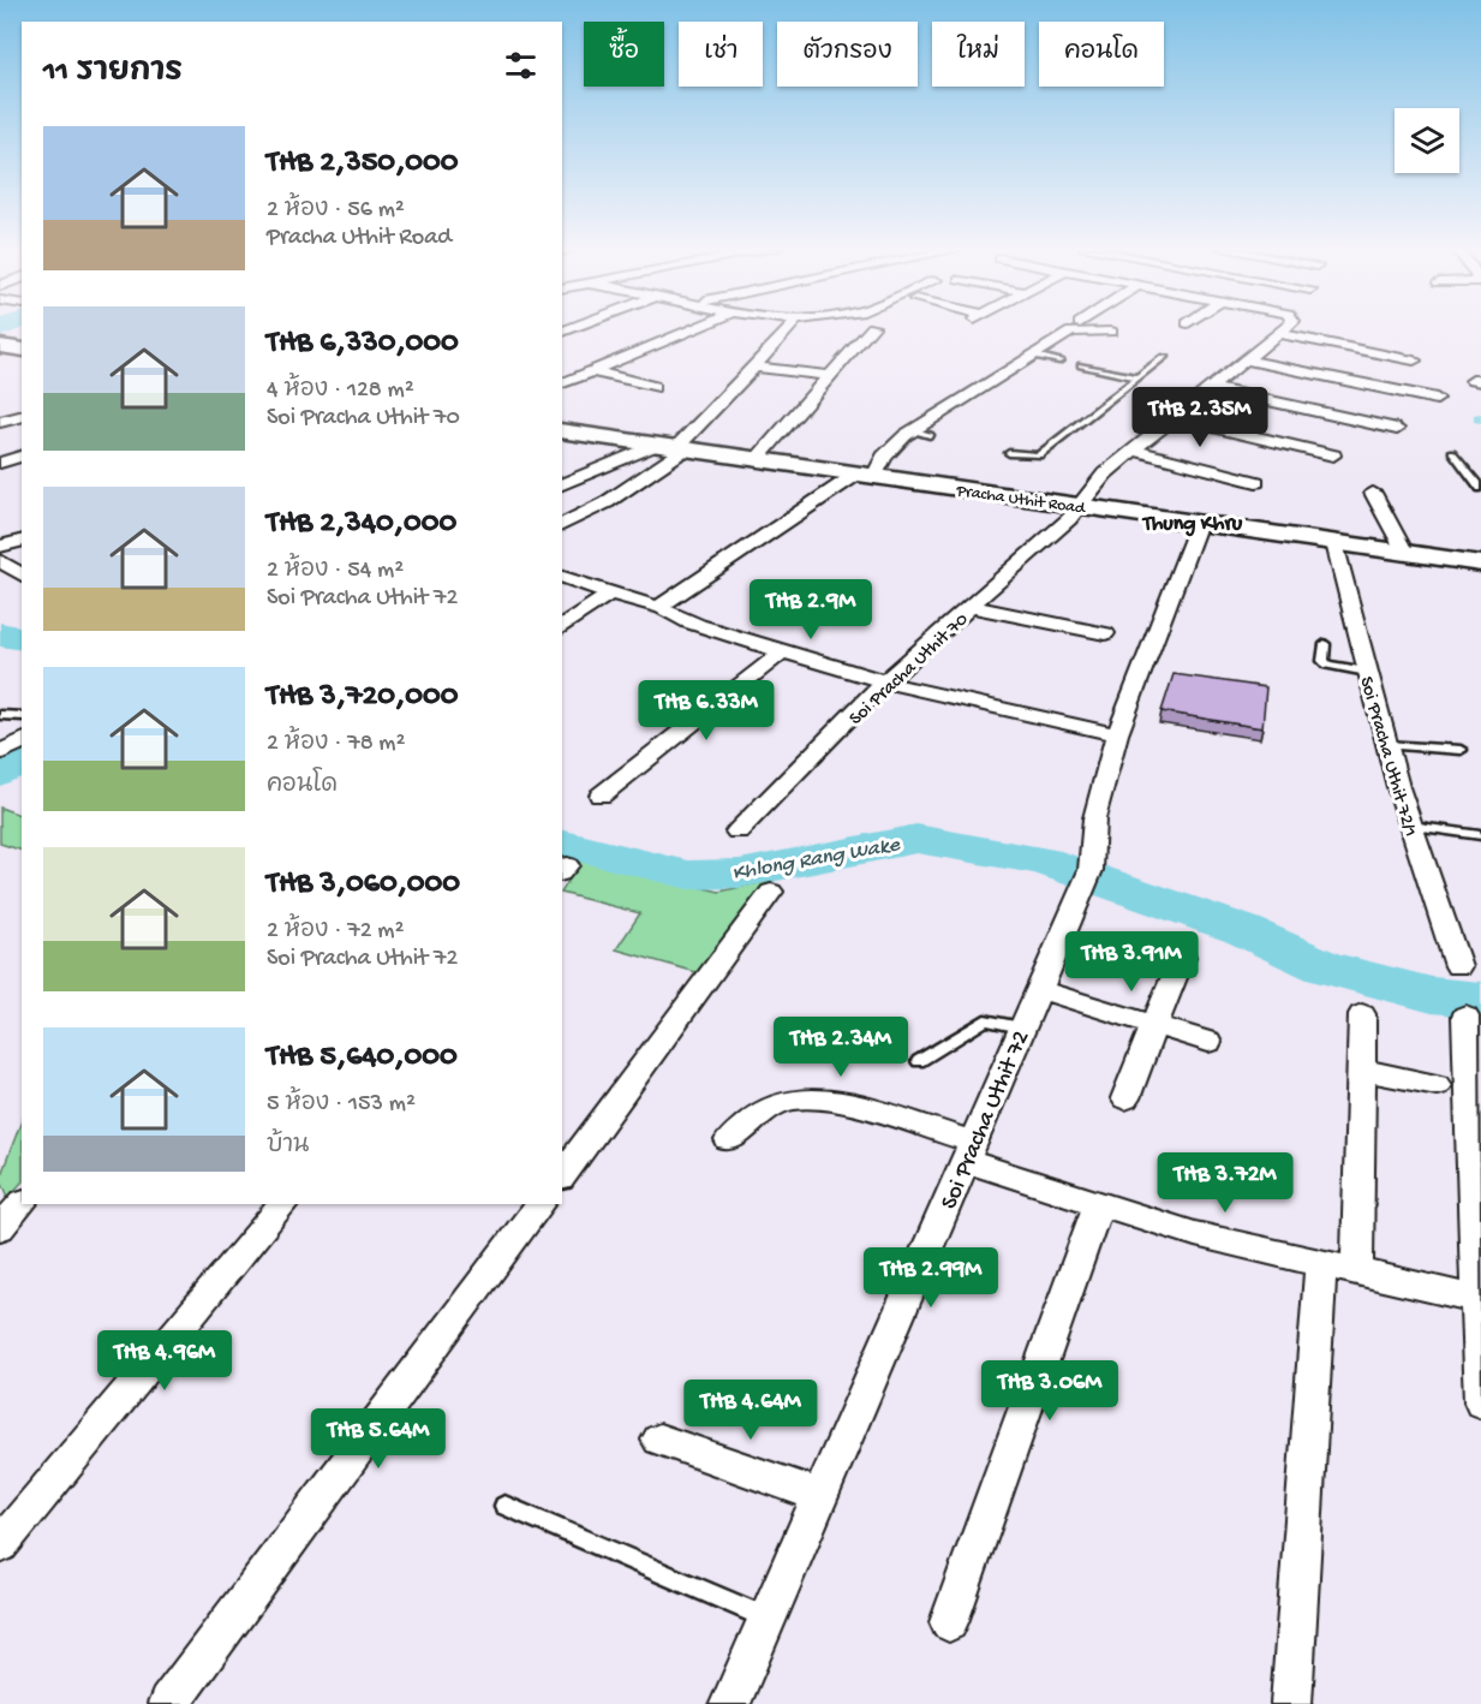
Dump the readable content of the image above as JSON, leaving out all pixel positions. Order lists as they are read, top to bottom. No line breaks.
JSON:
{"streets":{"main road":["Pracha Uthit Road"],"street":["Soi Pracha Uthit 70","Soi Pracha Uthit 72/1","Soi Pracha Uthit 72"]},"crossings":[["Pracha Uthit Road","Soi Pracha Uthit 70"],["Pracha Uthit Road","Soi Pracha Uthit 72/1"],["Pracha Uthit Road","Soi Pracha Uthit 72"]],"districts":["Thung Khru"],"water":["Khlong Rang Wake"],"page":{"chip":["ซื้อ","เช่า","ตัวกรอง","ใหม่","คอนโด"],"heading":"11 รายการ","list":[{"name":"THB 2,350,000","note":"2 ห้อง · 56 m² · Pracha Uthit Road"},{"name":"THB 6,330,000","note":"4 ห้อง · 128 m² · Soi Pracha Uthit 70"},{"name":"THB 2,340,000","note":"2 ห้อง · 54 m² · Soi Pracha Uthit 72"},{"name":"THB 3,720,000","note":"2 ห้อง · 78 m² · คอนโด"},{"name":"THB 3,060,000","note":"2 ห้อง · 72 m² · Soi Pracha Uthit 72"},{"name":"THB 5,640,000","note":"5 ห้อง · 153 m² · บ้าน"}],"price":["THB 2.35M","THB 2.9M","THB 6.33M","THB 3.91M","THB 2.34M","THB 3.72M","THB 2.99M","THB 4.96M","THB 3.06M","THB 4.64M","THB 5.64M"]}}
